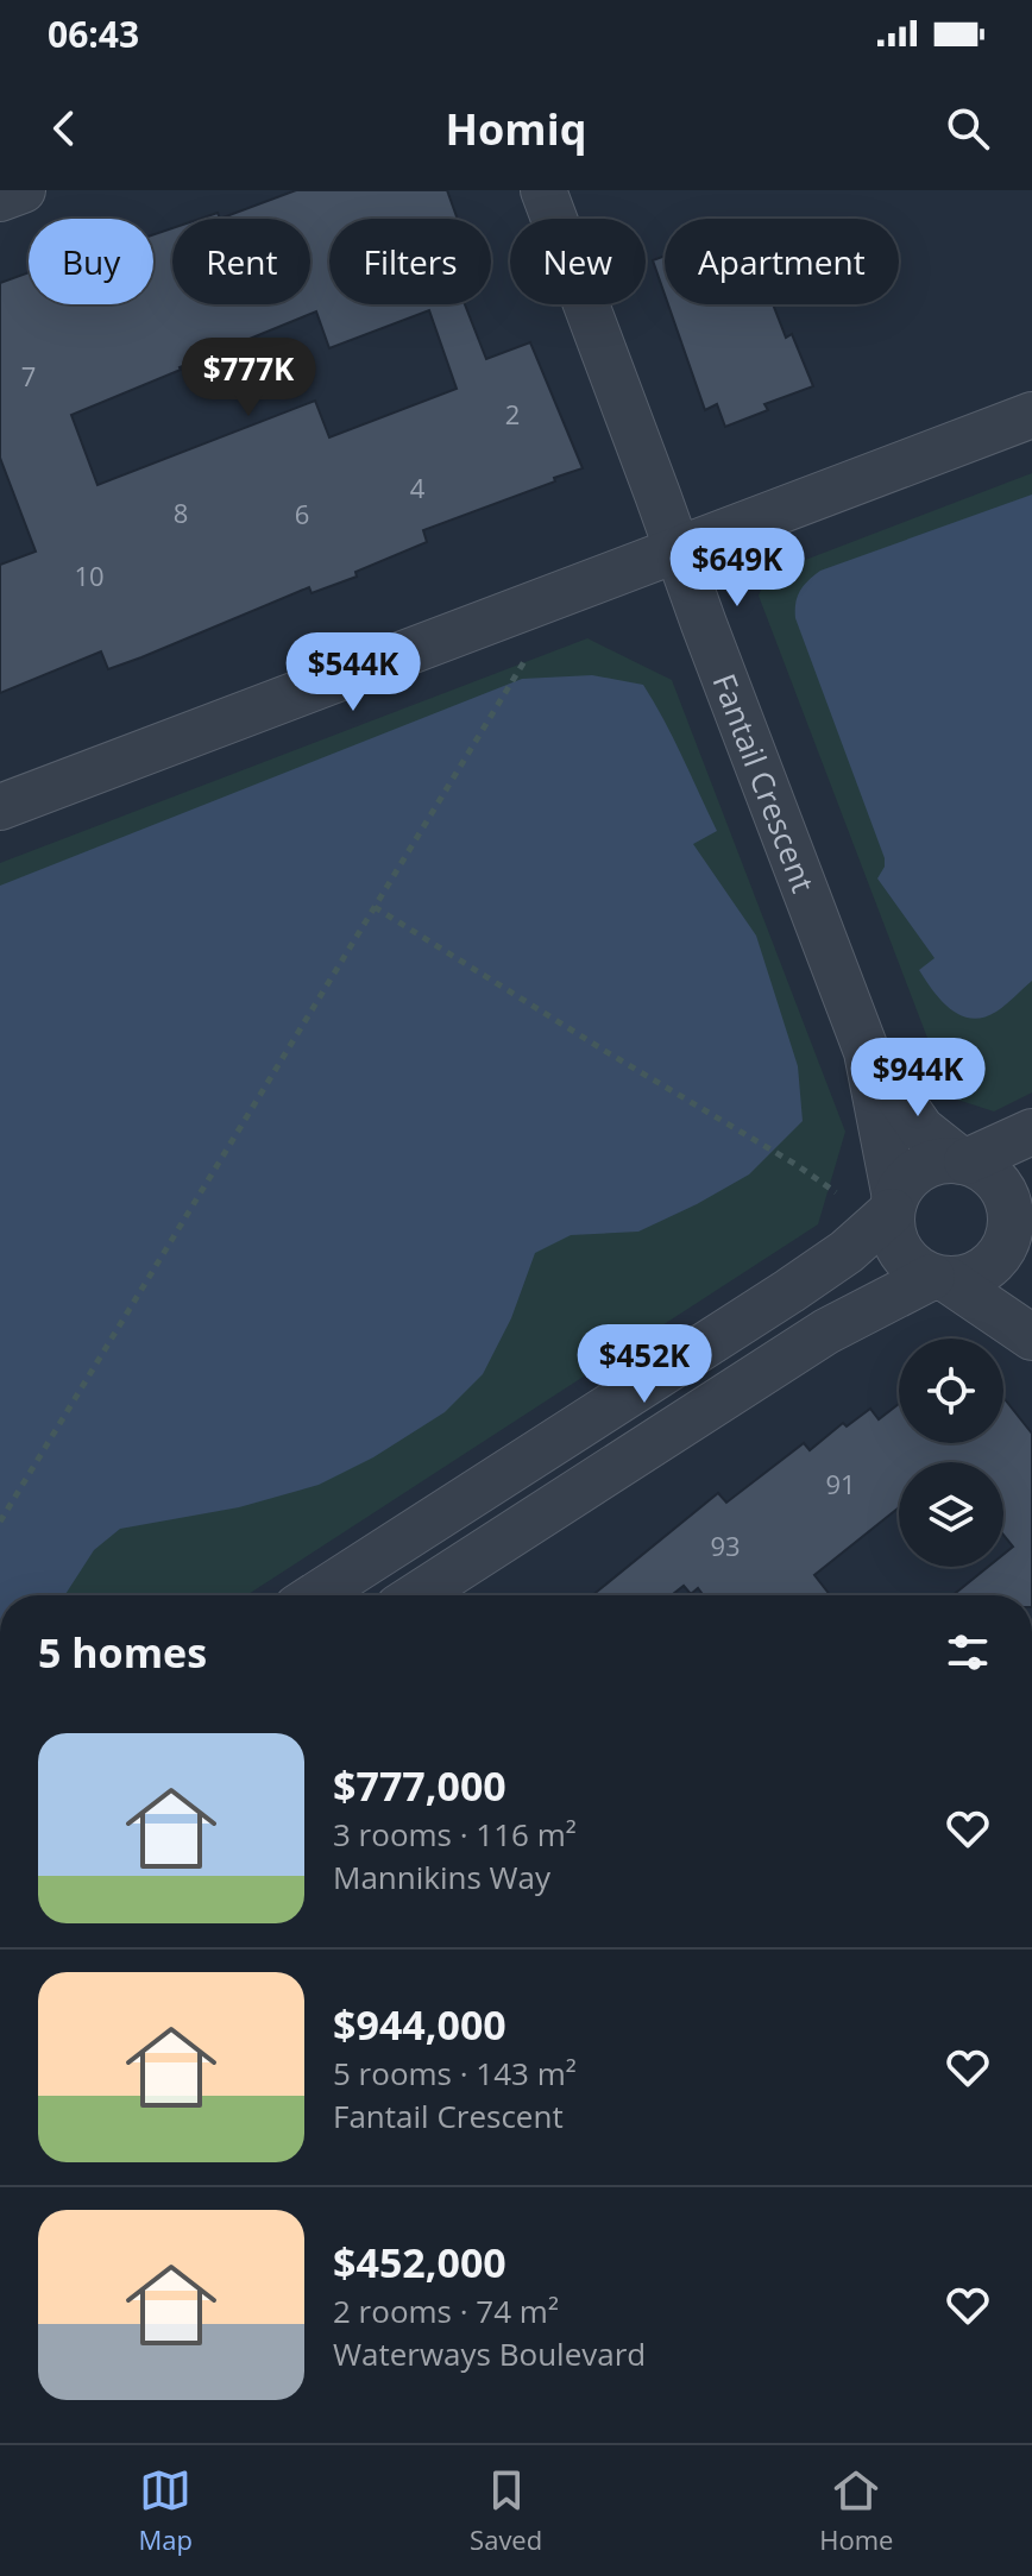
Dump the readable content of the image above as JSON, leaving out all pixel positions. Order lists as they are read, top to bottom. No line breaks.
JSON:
{"streets":{"street":["Fantail Crescent"]},"house_numbers":["7","2","4","8","6","10","91","93"],"page":{"status":"06:43","header":"Homiq","chip":["Buy","Rent","Filters","New","Apartment"],"price":["$777K","$649K","$544K","$944K","$452K"],"heading":"5 homes","list":[{"name":"$777,000","note":"3 rooms · 116 m² · Mannikins Way"},{"name":"$944,000","note":"5 rooms · 143 m² · Fantail Crescent"},{"name":"$452,000","note":"2 rooms · 74 m² · Waterways Boulevard"}],"tabs":["Map","Saved","Home"]}}
